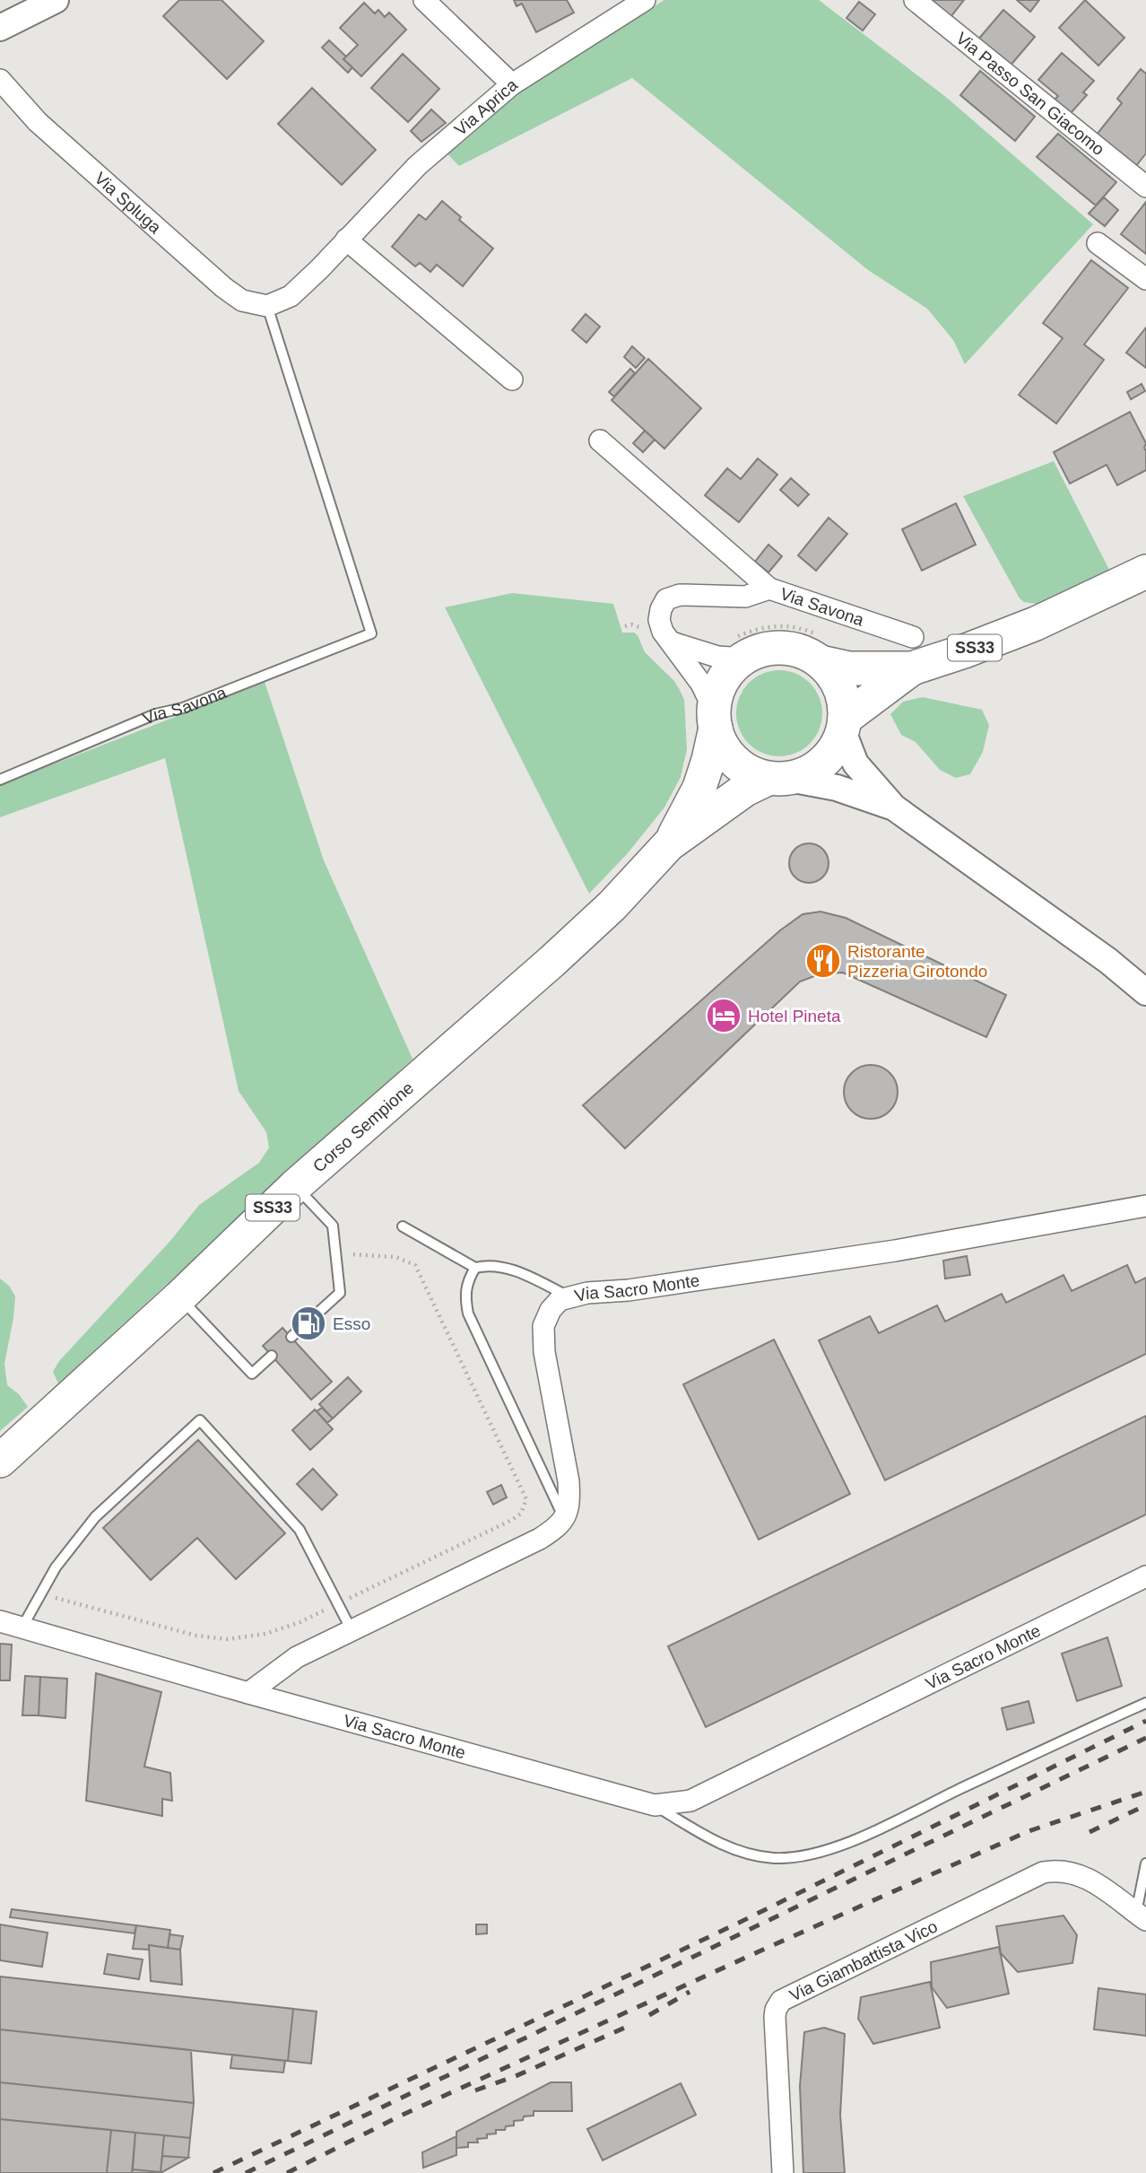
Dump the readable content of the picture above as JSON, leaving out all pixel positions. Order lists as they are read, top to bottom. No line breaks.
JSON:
{"streets":{"main road":["SS33","Corso Sempione"],"street":["Via Passo San Giacomo","Via Aprica","Via Spluga","Via Savona","Via Sacro Monte","Via Giambattista Vico"]},"crossings":[["Via Spluga","Via Savona"],["Via Savona","SS33"],["SS33","Corso Sempione"]],"places":{"restaurant":["Ristorante Pizzeria Girotondo"],"hotel":["Hotel Pineta"],"fuel station":["Esso"]}}
